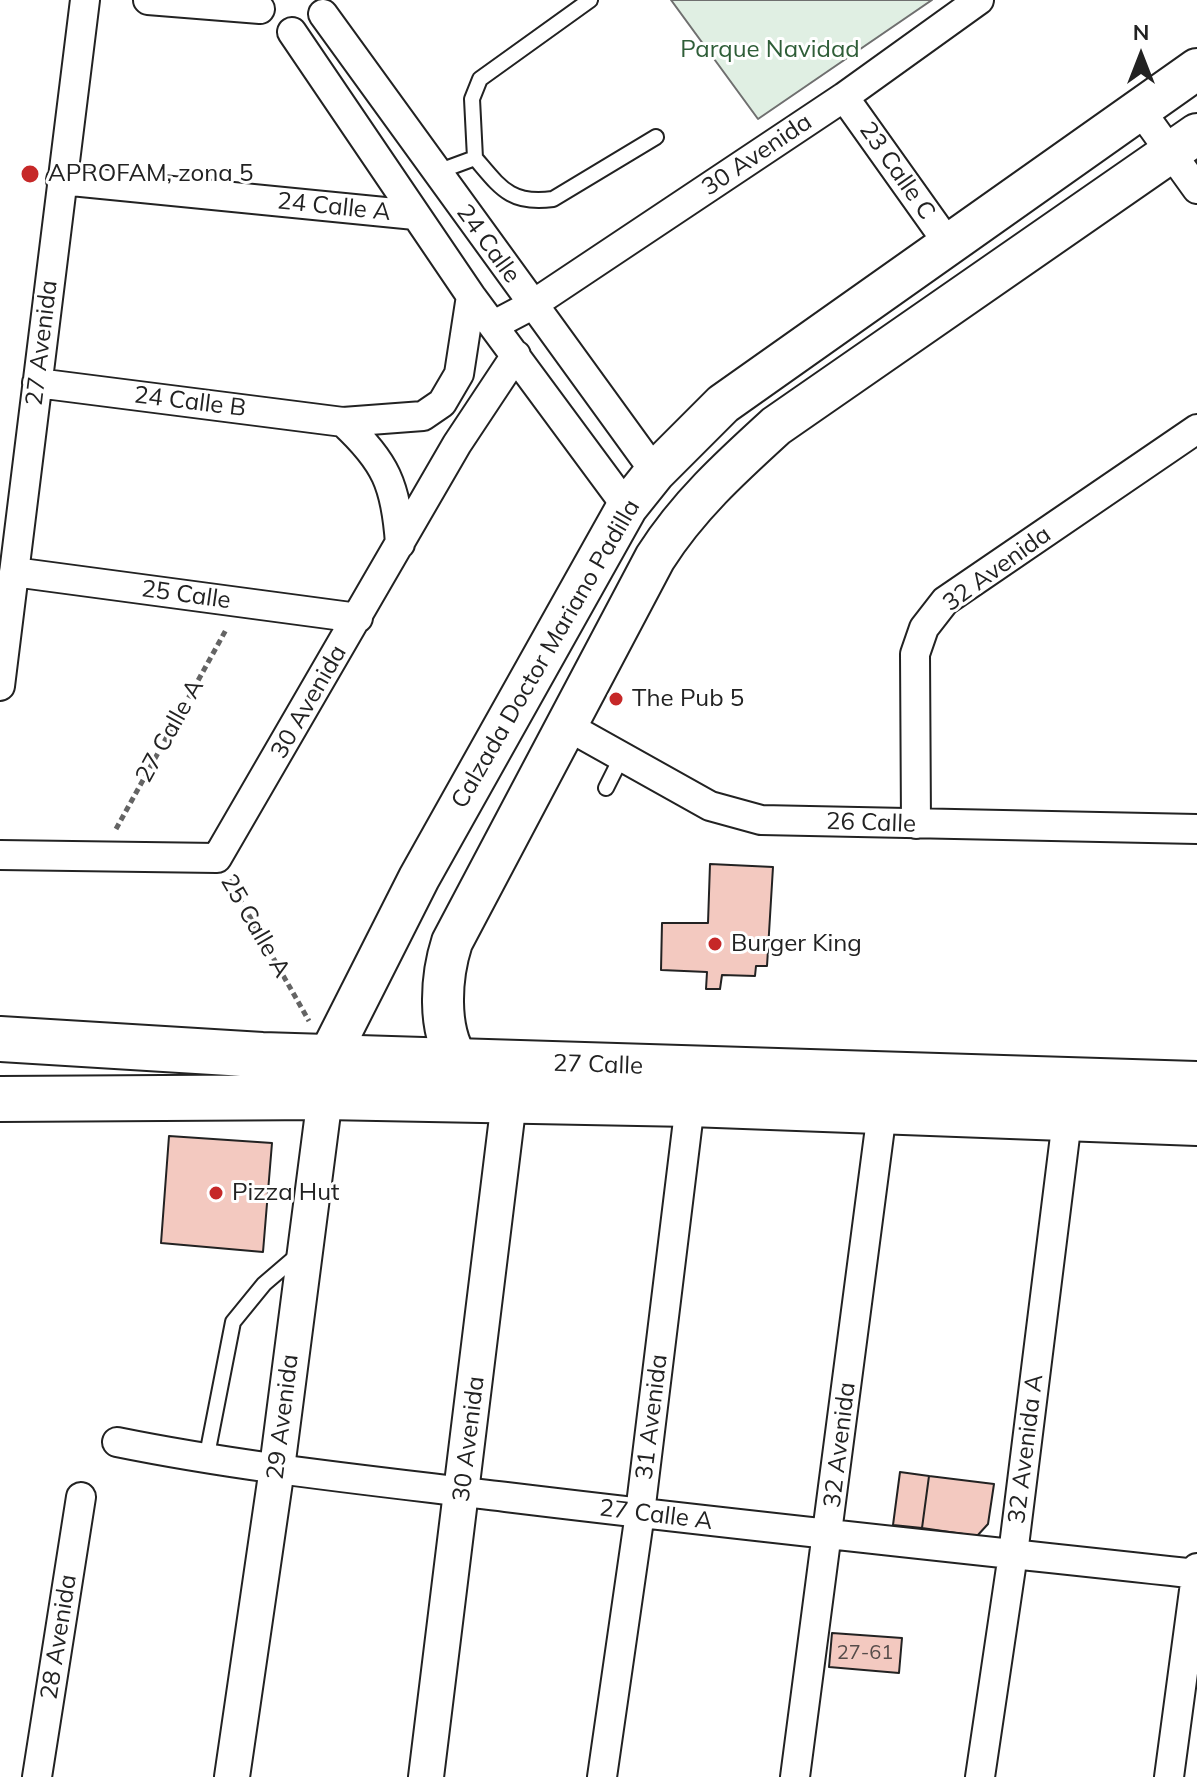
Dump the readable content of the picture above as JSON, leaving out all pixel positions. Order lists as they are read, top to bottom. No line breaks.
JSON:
{"streets":{"main road":["Calzada Doctor Mariano Padilla","27 Calle"],"street":["30 Avenida","23 Calle C","24 Calle A","24 Calle","27 Avenida","24 Calle B","32 Avenida","25 Calle","27 Calle A","26 Calle","25 Calle A","29 Avenida","31 Avenida","32 Avenida A","28 Avenida"]},"crossings":[["30 Avenida","23 Calle C"],["30 Avenida","24 Calle"],["30 Avenida","25 Calle"],["30 Avenida","27 Calle A"],["30 Avenida","25 Calle A"],["30 Avenida","27 Calle"],["23 Calle C","Calzada Doctor Mariano Padilla"],["24 Calle A","24 Calle"],["24 Calle A","27 Avenida"],["24 Calle","24 Calle B"],["24 Calle","Calzada Doctor Mariano Padilla"],["27 Avenida","24 Calle B"],["27 Avenida","25 Calle"],["32 Avenida","27 Calle A"],["32 Avenida","26 Calle"],["32 Avenida","27 Calle"],["25 Calle","27 Calle A"],["Calzada Doctor Mariano Padilla","26 Calle"],["Calzada Doctor Mariano Padilla","25 Calle A"],["Calzada Doctor Mariano Padilla","27 Calle"],["Calzada Doctor Mariano Padilla","29 Avenida"],["27 Calle A","25 Calle A"],["27 Calle A","29 Avenida"],["27 Calle A","31 Avenida"],["27 Calle A","32 Avenida A"],["25 Calle A","27 Calle"],["25 Calle A","29 Avenida"],["27 Calle","29 Avenida"],["27 Calle","31 Avenida"],["27 Calle","32 Avenida A"]],"parks":["Parque Navidad"],"places":["APROFAM, zona 5","The Pub 5","Burger King","Pizza Hut"],"house_numbers":["27-61"],"north":"top"}
